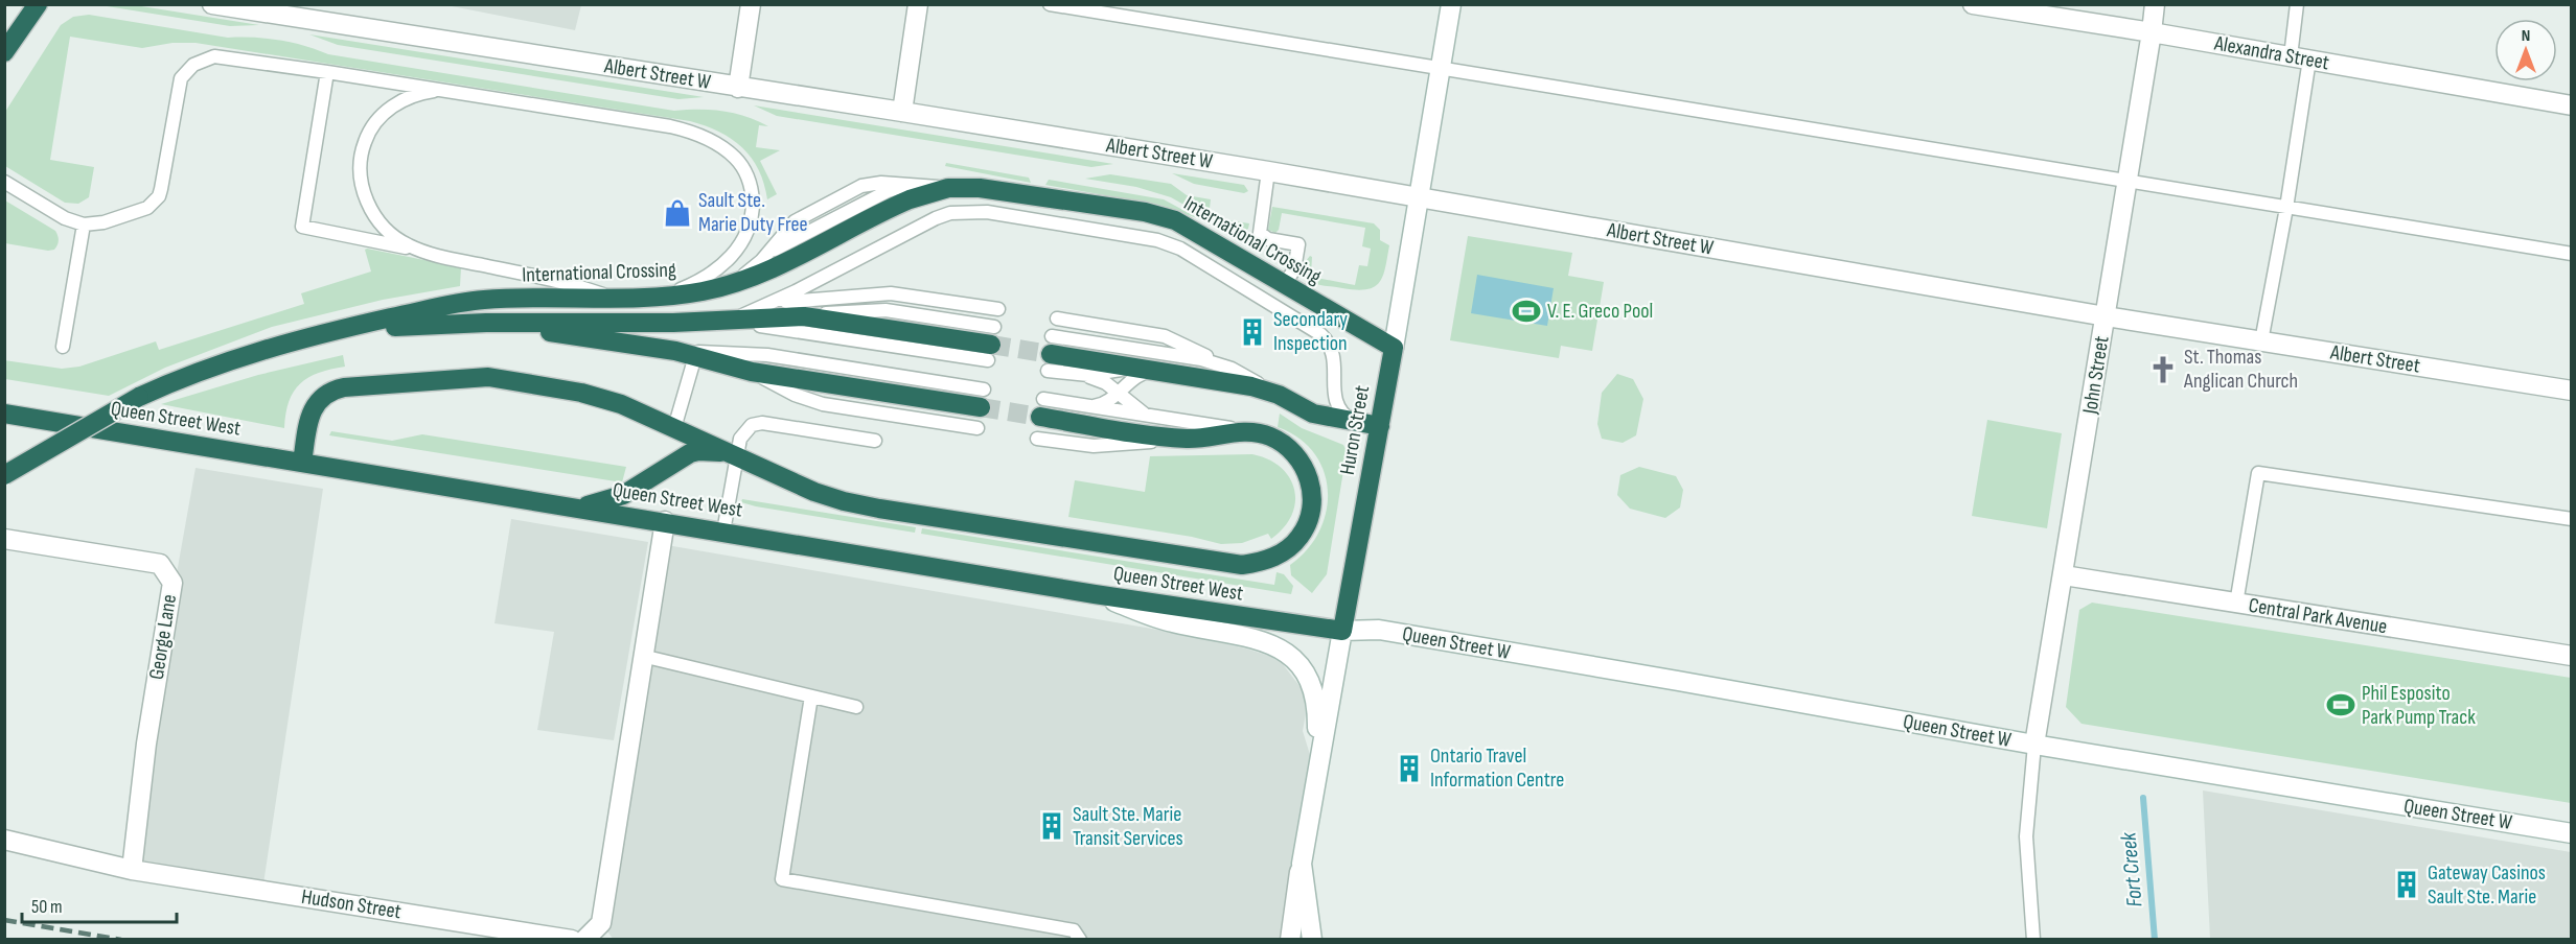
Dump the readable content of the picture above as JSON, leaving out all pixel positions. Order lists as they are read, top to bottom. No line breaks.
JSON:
{"streets":{"highway":["International Crossing","Queen Street West","Huron Street"],"street":["Alexandra Street","Albert Street W","Albert Street","John Street","Central Park Avenue","George Lane","Queen Street W","Hudson Street"]},"crossings":[["Alexandra Street","John Street"],["Albert Street W","Albert Street"],["Albert Street W","John Street"],["Albert Street W","Huron Street"],["International Crossing","Huron Street"],["Albert Street","John Street"],["John Street","Central Park Avenue"],["John Street","Queen Street W"],["Queen Street West","Huron Street"],["Queen Street West","Queen Street W"],["Huron Street","Queen Street W"],["George Lane","Hudson Street"]],"water":["Fort Creek"],"places":{"shop":["Sault Ste. Marie Duty Free"],"sports":["V. E. Greco Pool","Phil Esposito Park Pump Track"],"building":["Secondary Inspection","Ontario Travel Information Centre","Sault Ste. Marie Transit Services","Gateway Casinos Sault Ste. Marie"],"church":["St. Thomas Anglican Church"]},"scale_bar":"50 m","north":"top"}
